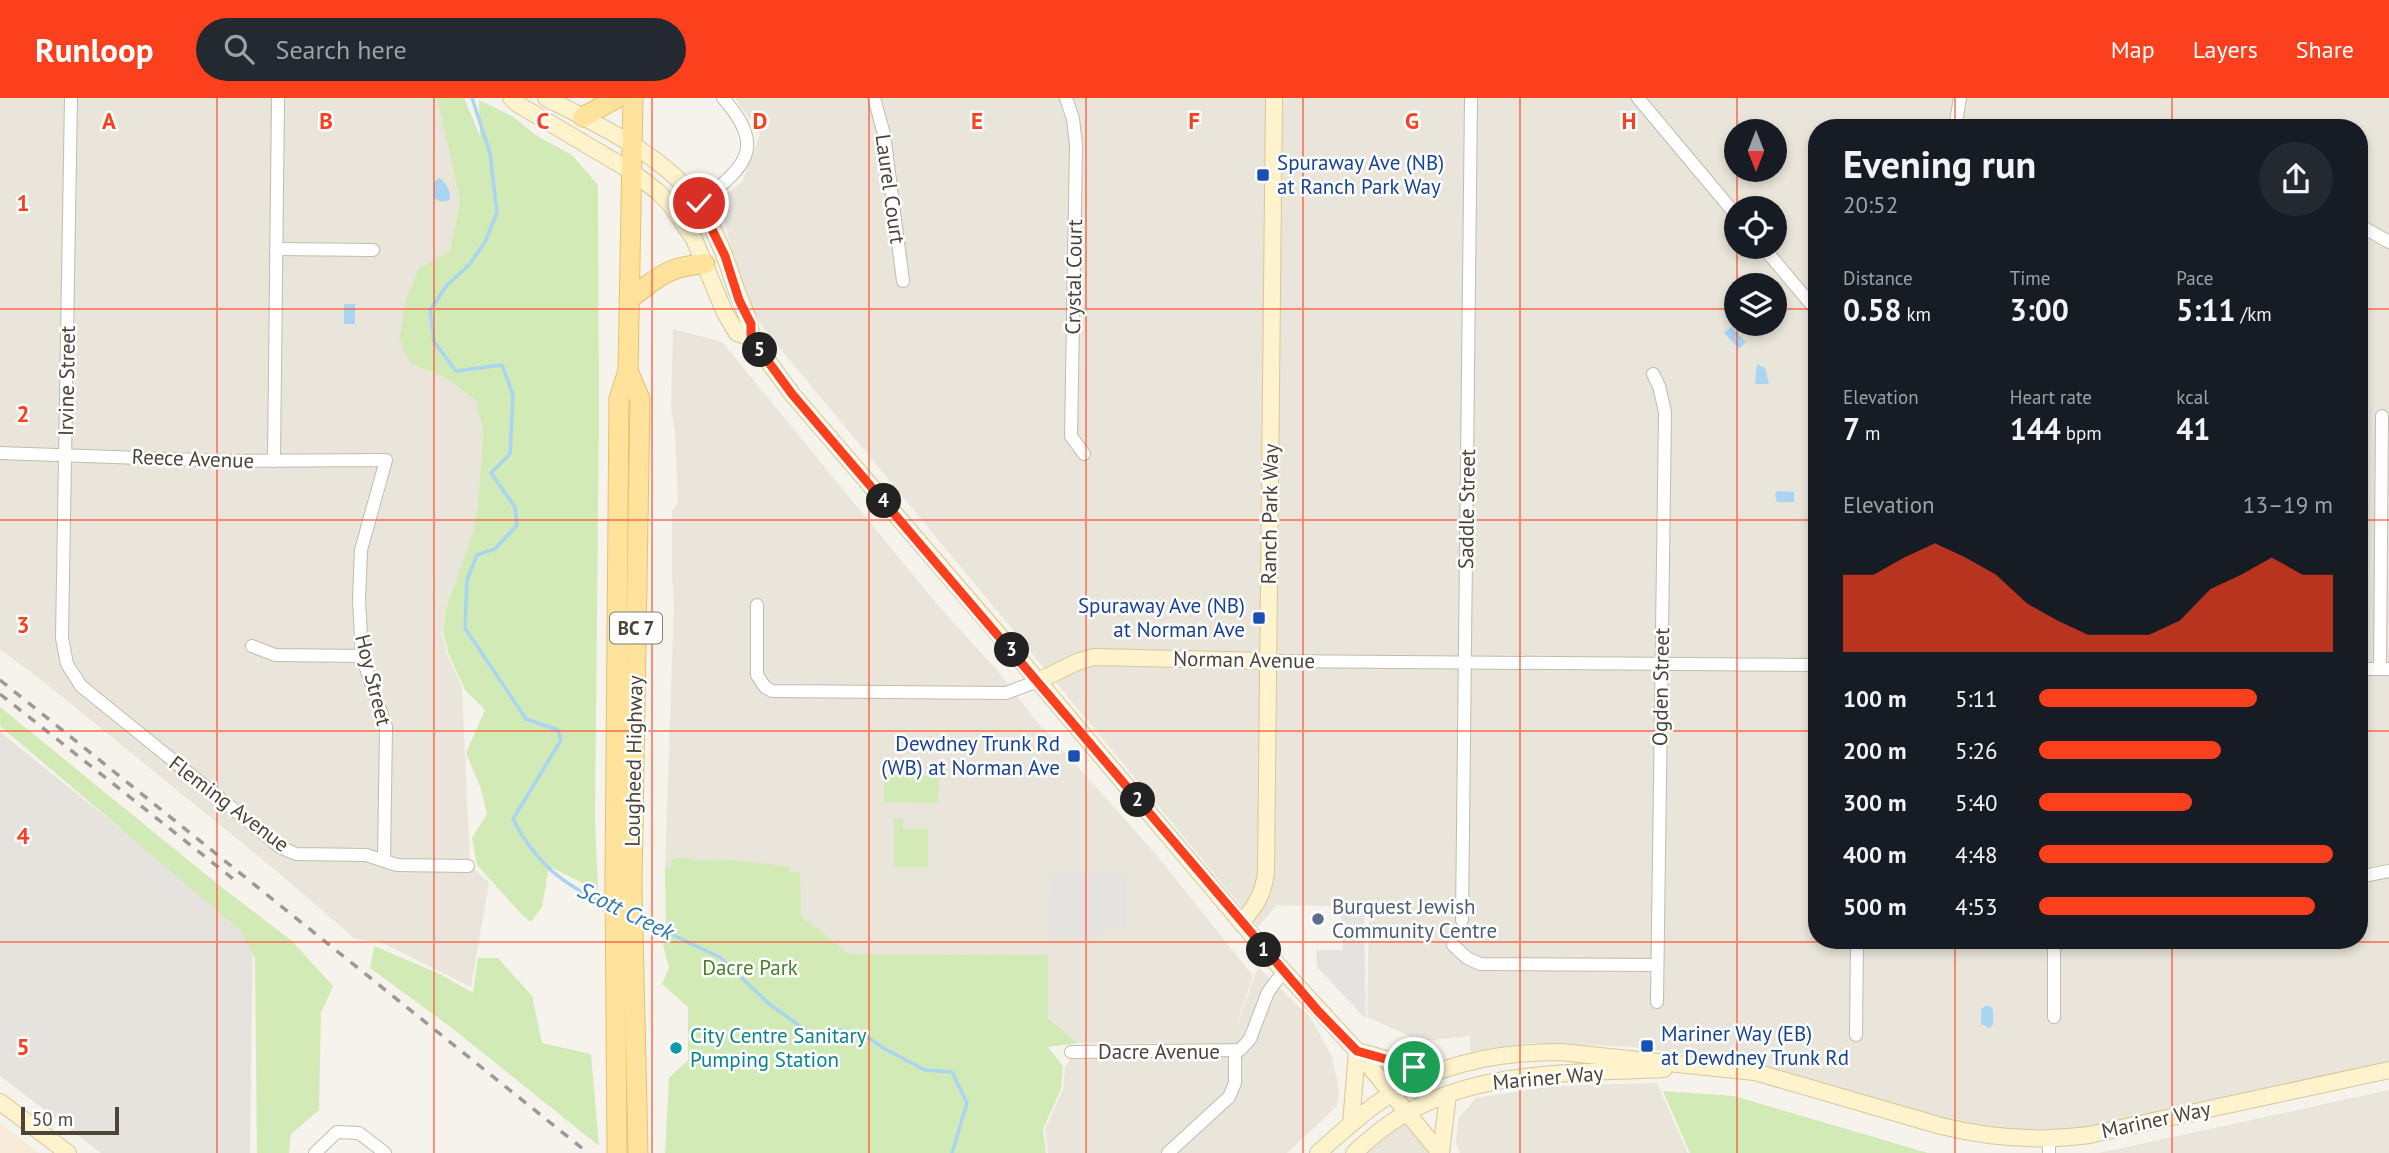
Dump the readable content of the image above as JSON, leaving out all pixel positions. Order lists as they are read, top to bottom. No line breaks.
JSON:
{"streets":{"main road":["Ranch Park Way","BC 7","Norman Avenue","Lougheed Highway","Mariner Way"],"street":["Laurel Court","Crystal Court","Irvine Street","Reece Avenue","Saddle Street","Hoy Street","Ogden Street","Fleming Avenue","Dacre Avenue"]},"crossings":[["Irvine Street","Reece Avenue"],["Irvine Street","Fleming Avenue"],["Reece Avenue","Hoy Street"],["Saddle Street","Norman Avenue"],["Ranch Park Way","Norman Avenue"],["Norman Avenue","Ogden Street"],["Hoy Street","Fleming Avenue"]],"water":["Scott Creek"],"parks":["Dacre Park"],"places":{"transit":["Spuraway Ave (NB) at Ranch Park Way","Spuraway Ave (NB) at Norman Ave","Dewdney Trunk Rd (WB) at Norman Ave","Mariner Way (EB) at Dewdney Trunk Rd"],"other":["Burquest Jewish Community Centre","City Centre Sanitary Pumping Station"]},"scale_bar":"50 m","north":"bottom","page":{"header":"Runloop","search":"Search here","nav":["Map","Layers","Share"],"heading":["Evening run","20:52"],"stats":[["Distance","0.58 km"],["Time","3:00"],["Pace","5:11 /km"],["Elevation","7 m"],["Heart rate","144 bpm"],["kcal","41"]],"pins":["5","4","3","2","1"],"chart":["Elevation","13–19 m"],"list":[{"name":"100 m","note":"5:11"},{"name":"200 m","note":"5:26"},{"name":"300 m","note":"5:40"},{"name":"400 m","note":"4:48"},{"name":"500 m","note":"4:53"}],"scale":"50 m"},"grid":{"columns":["A","B","C","D","E","F","G","H"],"rows":["1","2","3","4","5"]}}
